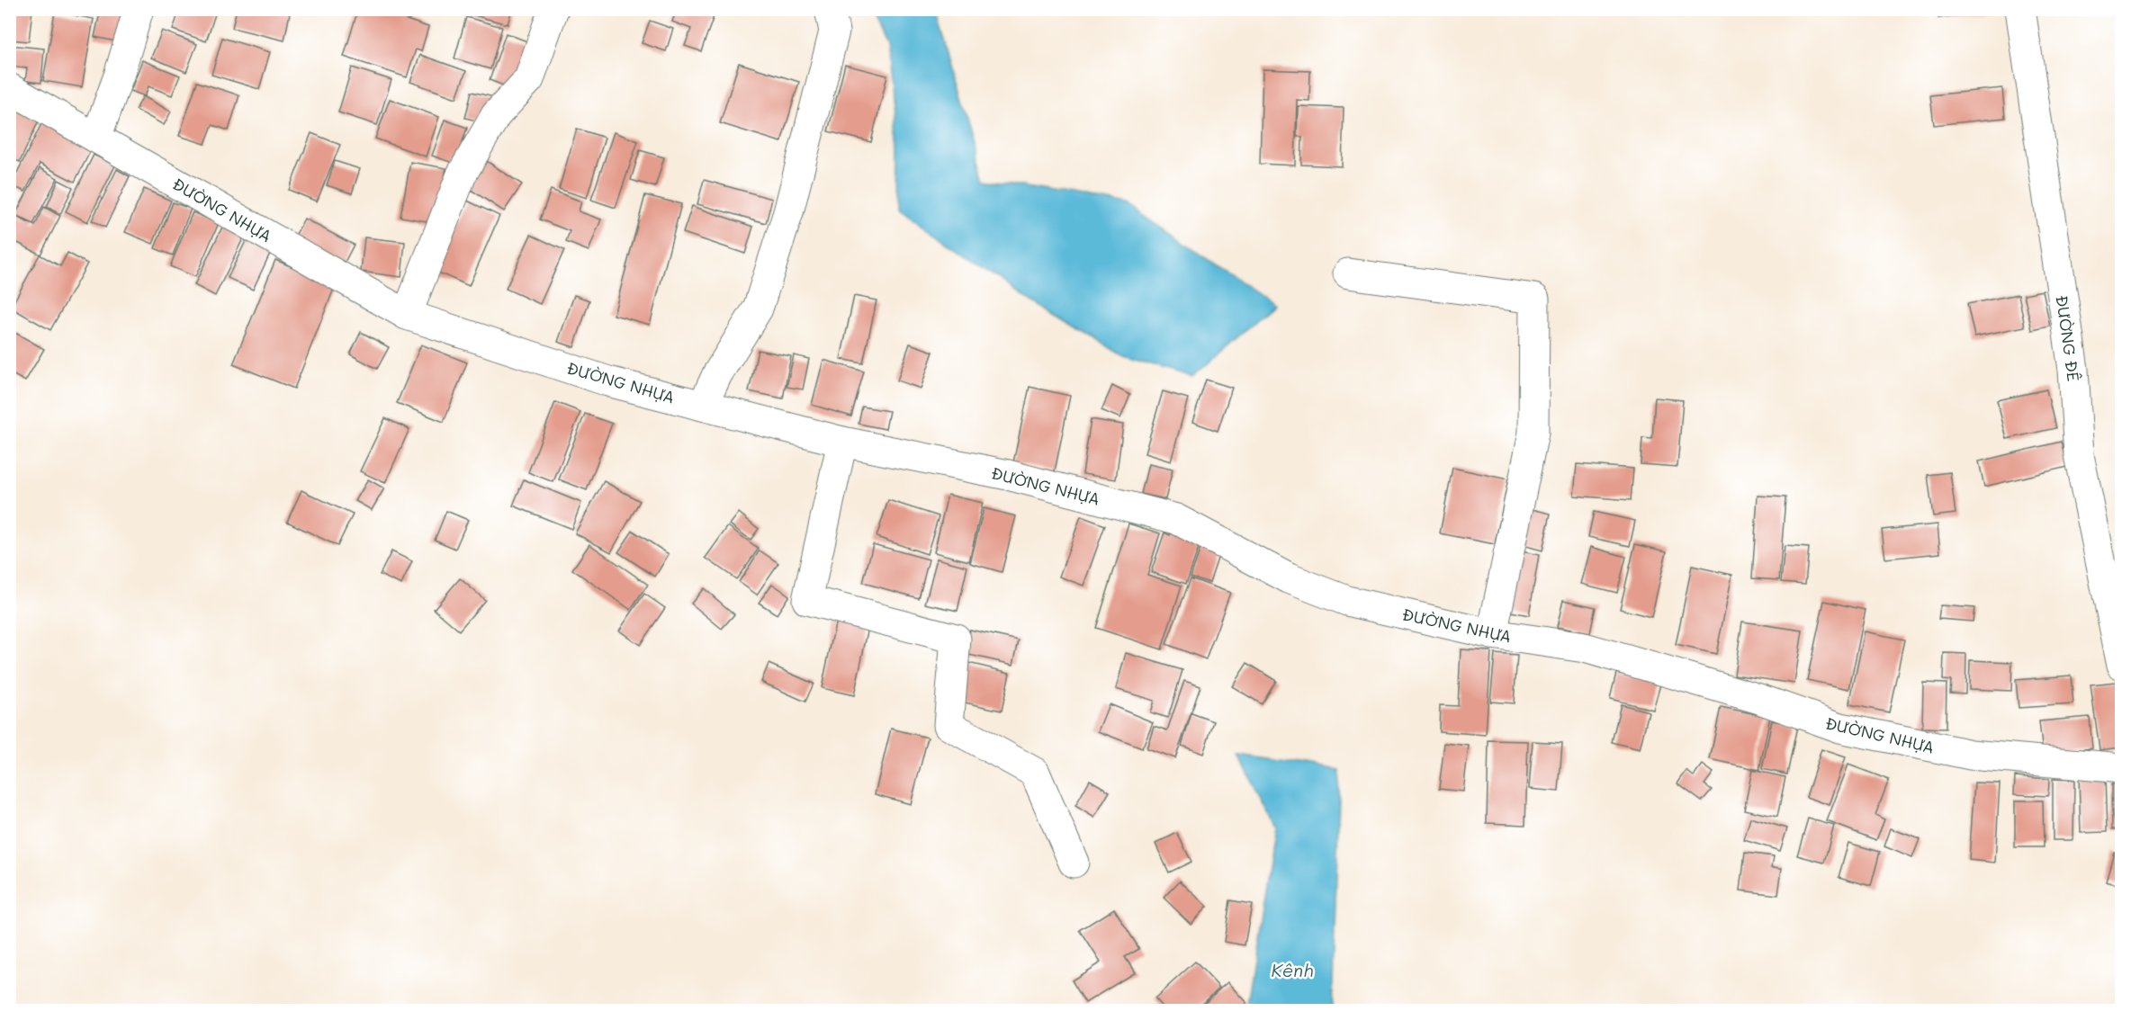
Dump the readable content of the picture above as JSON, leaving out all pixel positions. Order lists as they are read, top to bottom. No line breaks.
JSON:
{"streets":{"street":["ĐƯỜNG NHỰA","ĐƯỜNG ĐÊ"]},"water":["Kênh"]}
